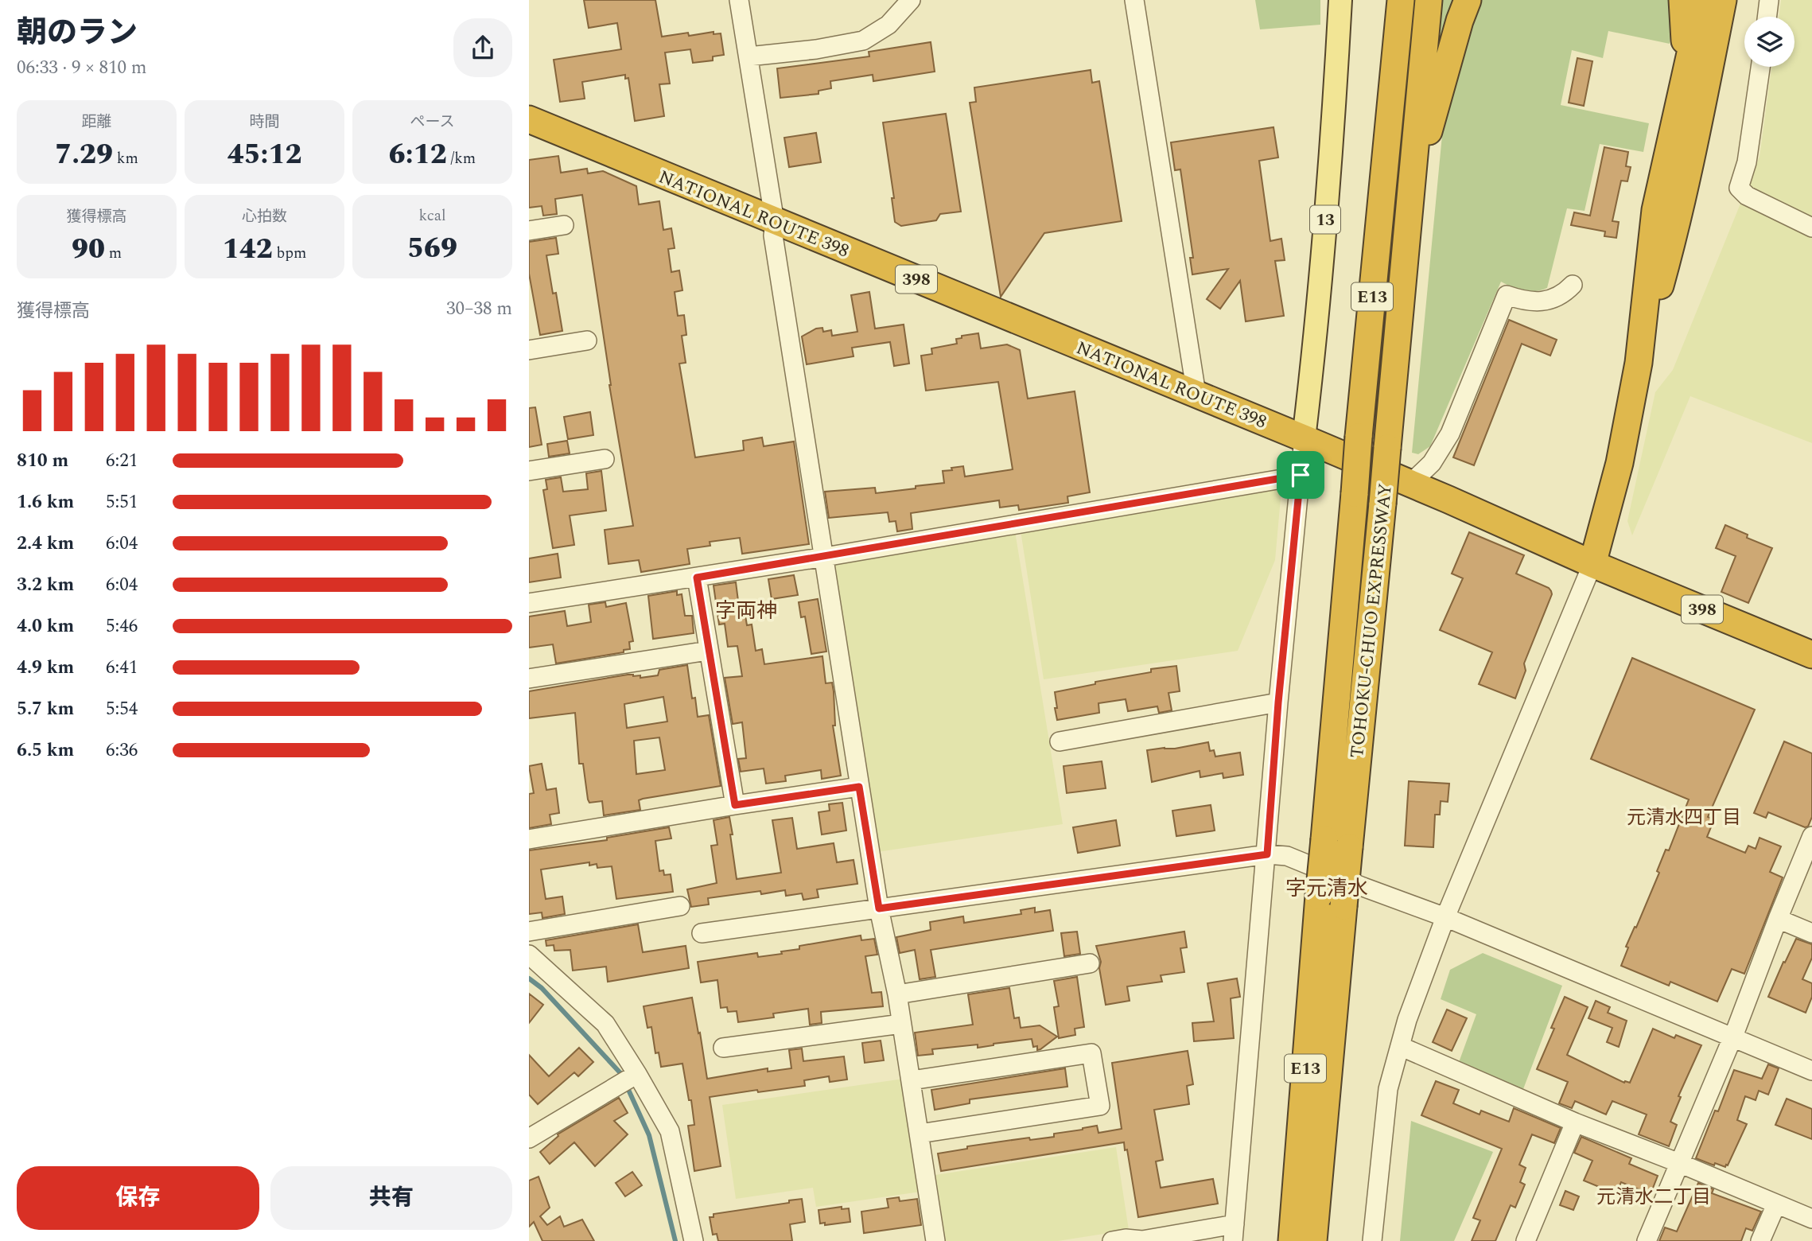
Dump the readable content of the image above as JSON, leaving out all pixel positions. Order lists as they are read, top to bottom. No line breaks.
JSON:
{"streets":{"highway":["NATIONAL ROUTE 398","398","E13","TOHOKU-CHUO EXPRESSWAY"],"main road":["13"]},"crossings":[["NATIONAL ROUTE 398","13"]],"districts":["字両神","元清水四丁目","字元清水","元清水二丁目"],"page":{"heading":["朝のラン","06:33 · 9 × 810 m"],"stats":[["距離","7.29 km"],["時間","45:12"],["ペース","6:12 /km"],["獲得標高","90 m"],["心拍数","142 bpm"],["kcal","569"]],"chart":["獲得標高","30–38 m"],"list":[{"name":"810 m","note":"6:21"},{"name":"1.6 km","note":"5:51"},{"name":"2.4 km","note":"6:04"},{"name":"3.2 km","note":"6:04"},{"name":"4.0 km","note":"5:46"},{"name":"4.9 km","note":"6:41"},{"name":"5.7 km","note":"5:54"},{"name":"6.5 km","note":"6:36"}],"buttons":["保存","共有"]}}
